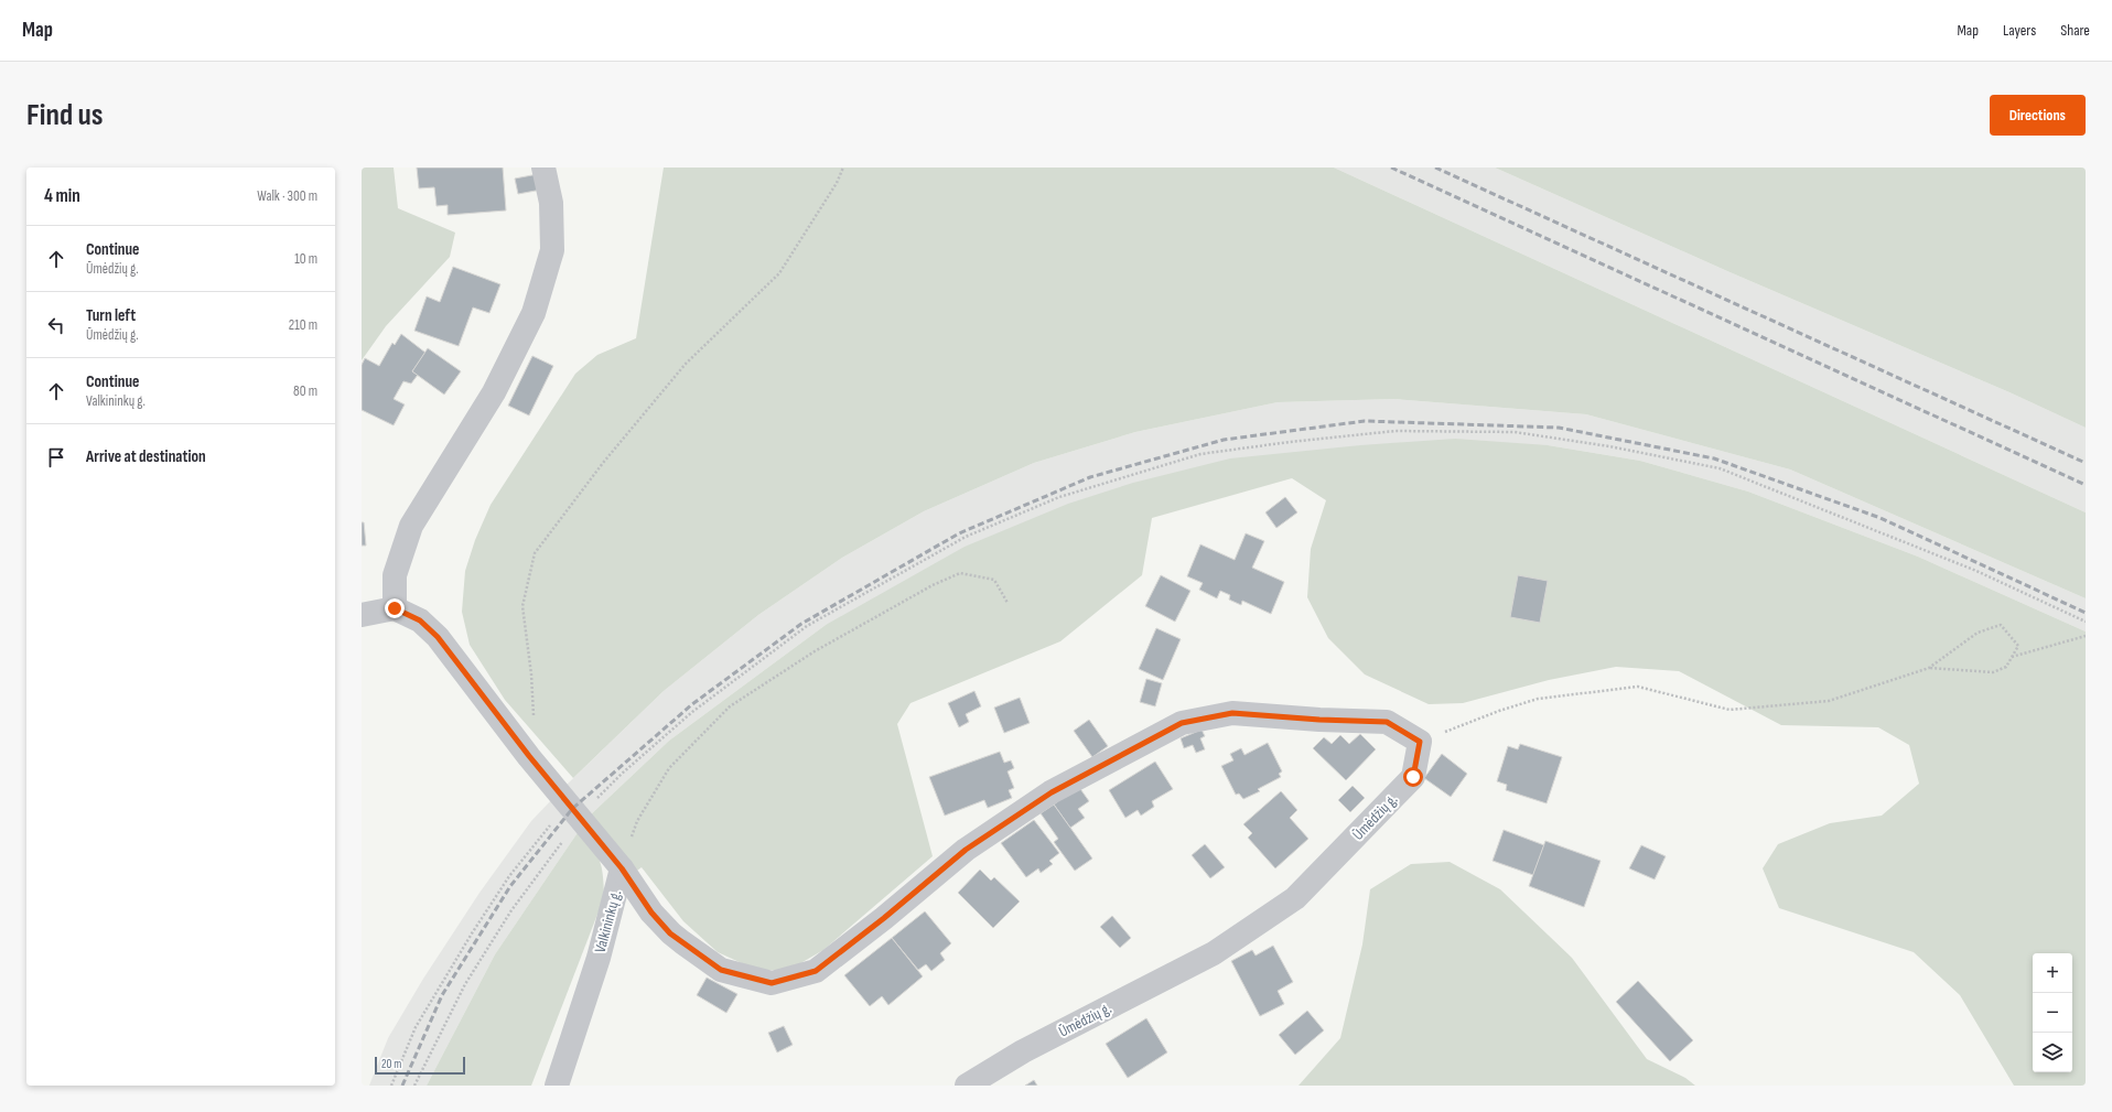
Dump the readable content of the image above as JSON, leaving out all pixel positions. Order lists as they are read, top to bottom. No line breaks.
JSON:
{"streets":{"street":["Ūmėdžių g.","Valkininkų g."]},"scale_bar":"20 m","page":{"header":"Map","nav":["Map","Layers","Share"],"buttons":"Directions","title":"Find us","heading":["4 min","Walk · 300 m"],"list":[["Continue","Ūmėdžių g.","10 m"],["Turn left","Ūmėdžių g.","210 m"],["Continue","Valkininkų g.","80 m"],"Arrive at destination"],"map_buttons":["+","−"],"scale":"20 m"}}
